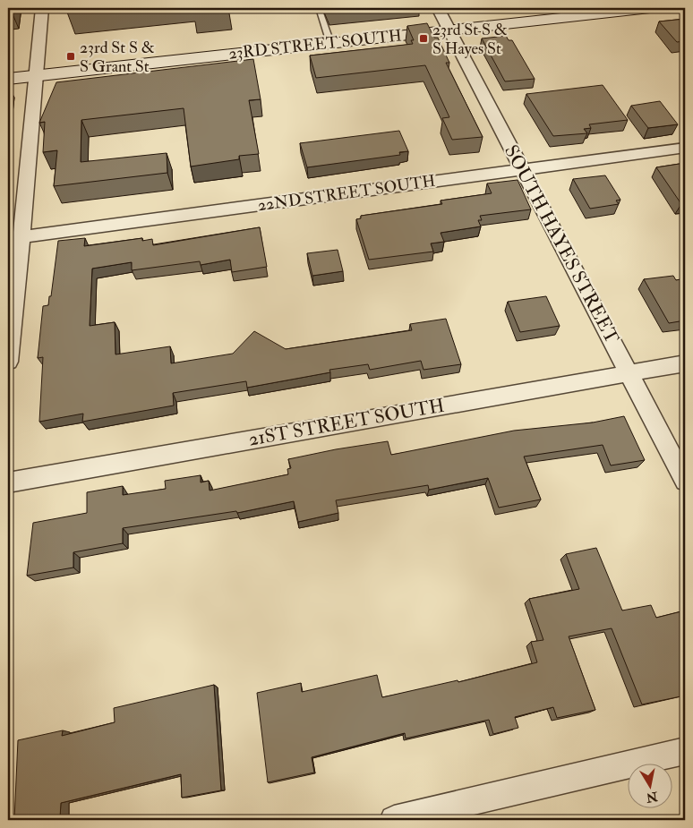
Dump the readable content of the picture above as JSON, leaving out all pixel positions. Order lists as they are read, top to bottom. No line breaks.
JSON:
{"streets":{"street":["23RD STREET SOUTH","22ND STREET SOUTH","SOUTH HAYES STREET","21ST STREET SOUTH"]},"crossings":[["23RD STREET SOUTH","SOUTH HAYES STREET"],["22ND STREET SOUTH","SOUTH HAYES STREET"],["SOUTH HAYES STREET","21ST STREET SOUTH"]],"places":{"transit":["23rd St S & S Hayes St","23rd St S & S Grant St"]},"north":"bottom"}
